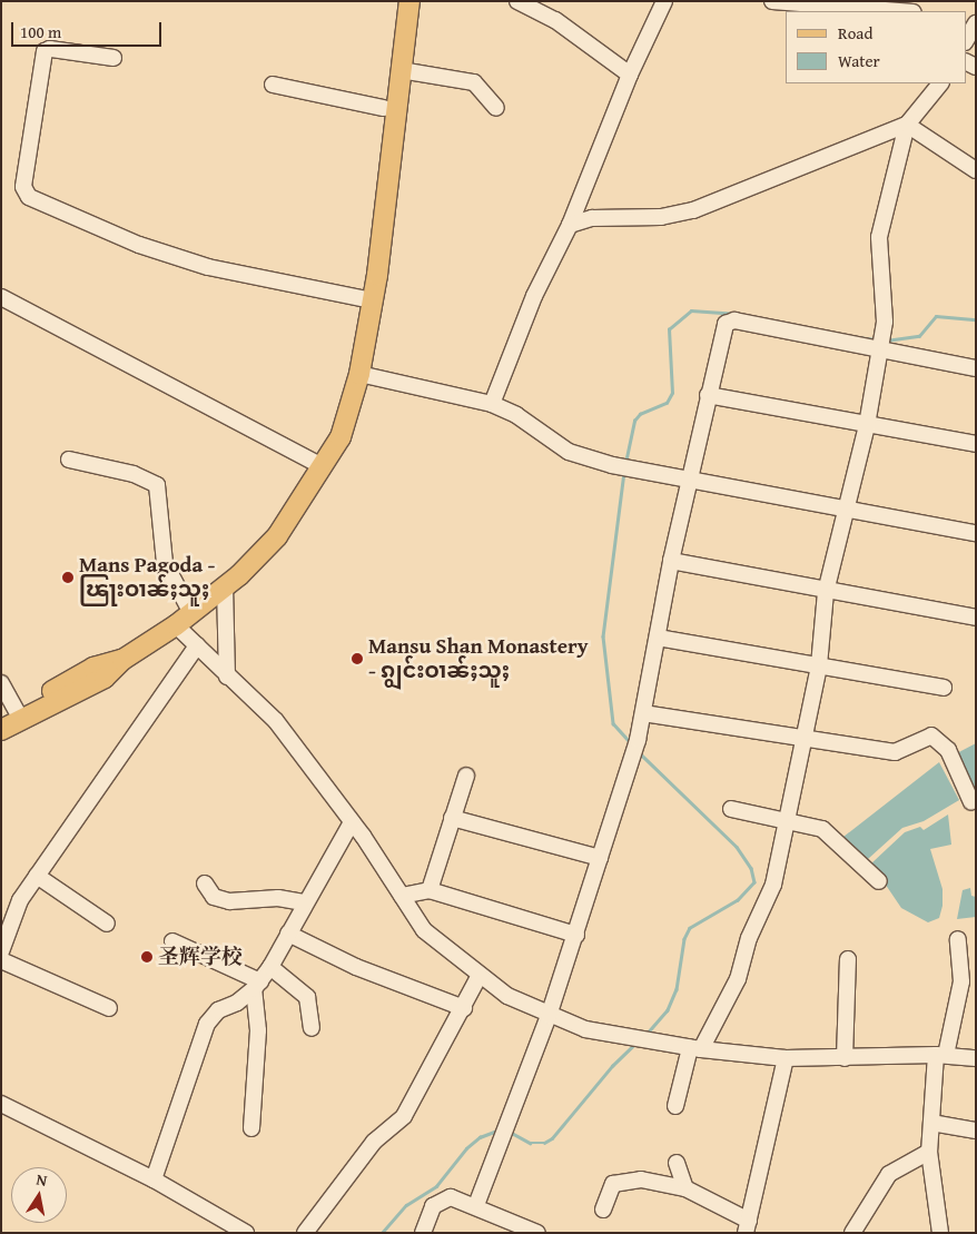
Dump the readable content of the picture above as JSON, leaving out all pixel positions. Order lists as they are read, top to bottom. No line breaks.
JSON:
{"places":["Mans Pagoda - ၽြႃးဝၢၼ်ႈသူႈ","Mansu Shan Monastery - ၵျွင်းဝၢၼ်ႈသူႈ","圣辉学校"],"legend":["Road","Water"],"scale_bar":"100 m","north":"top"}
